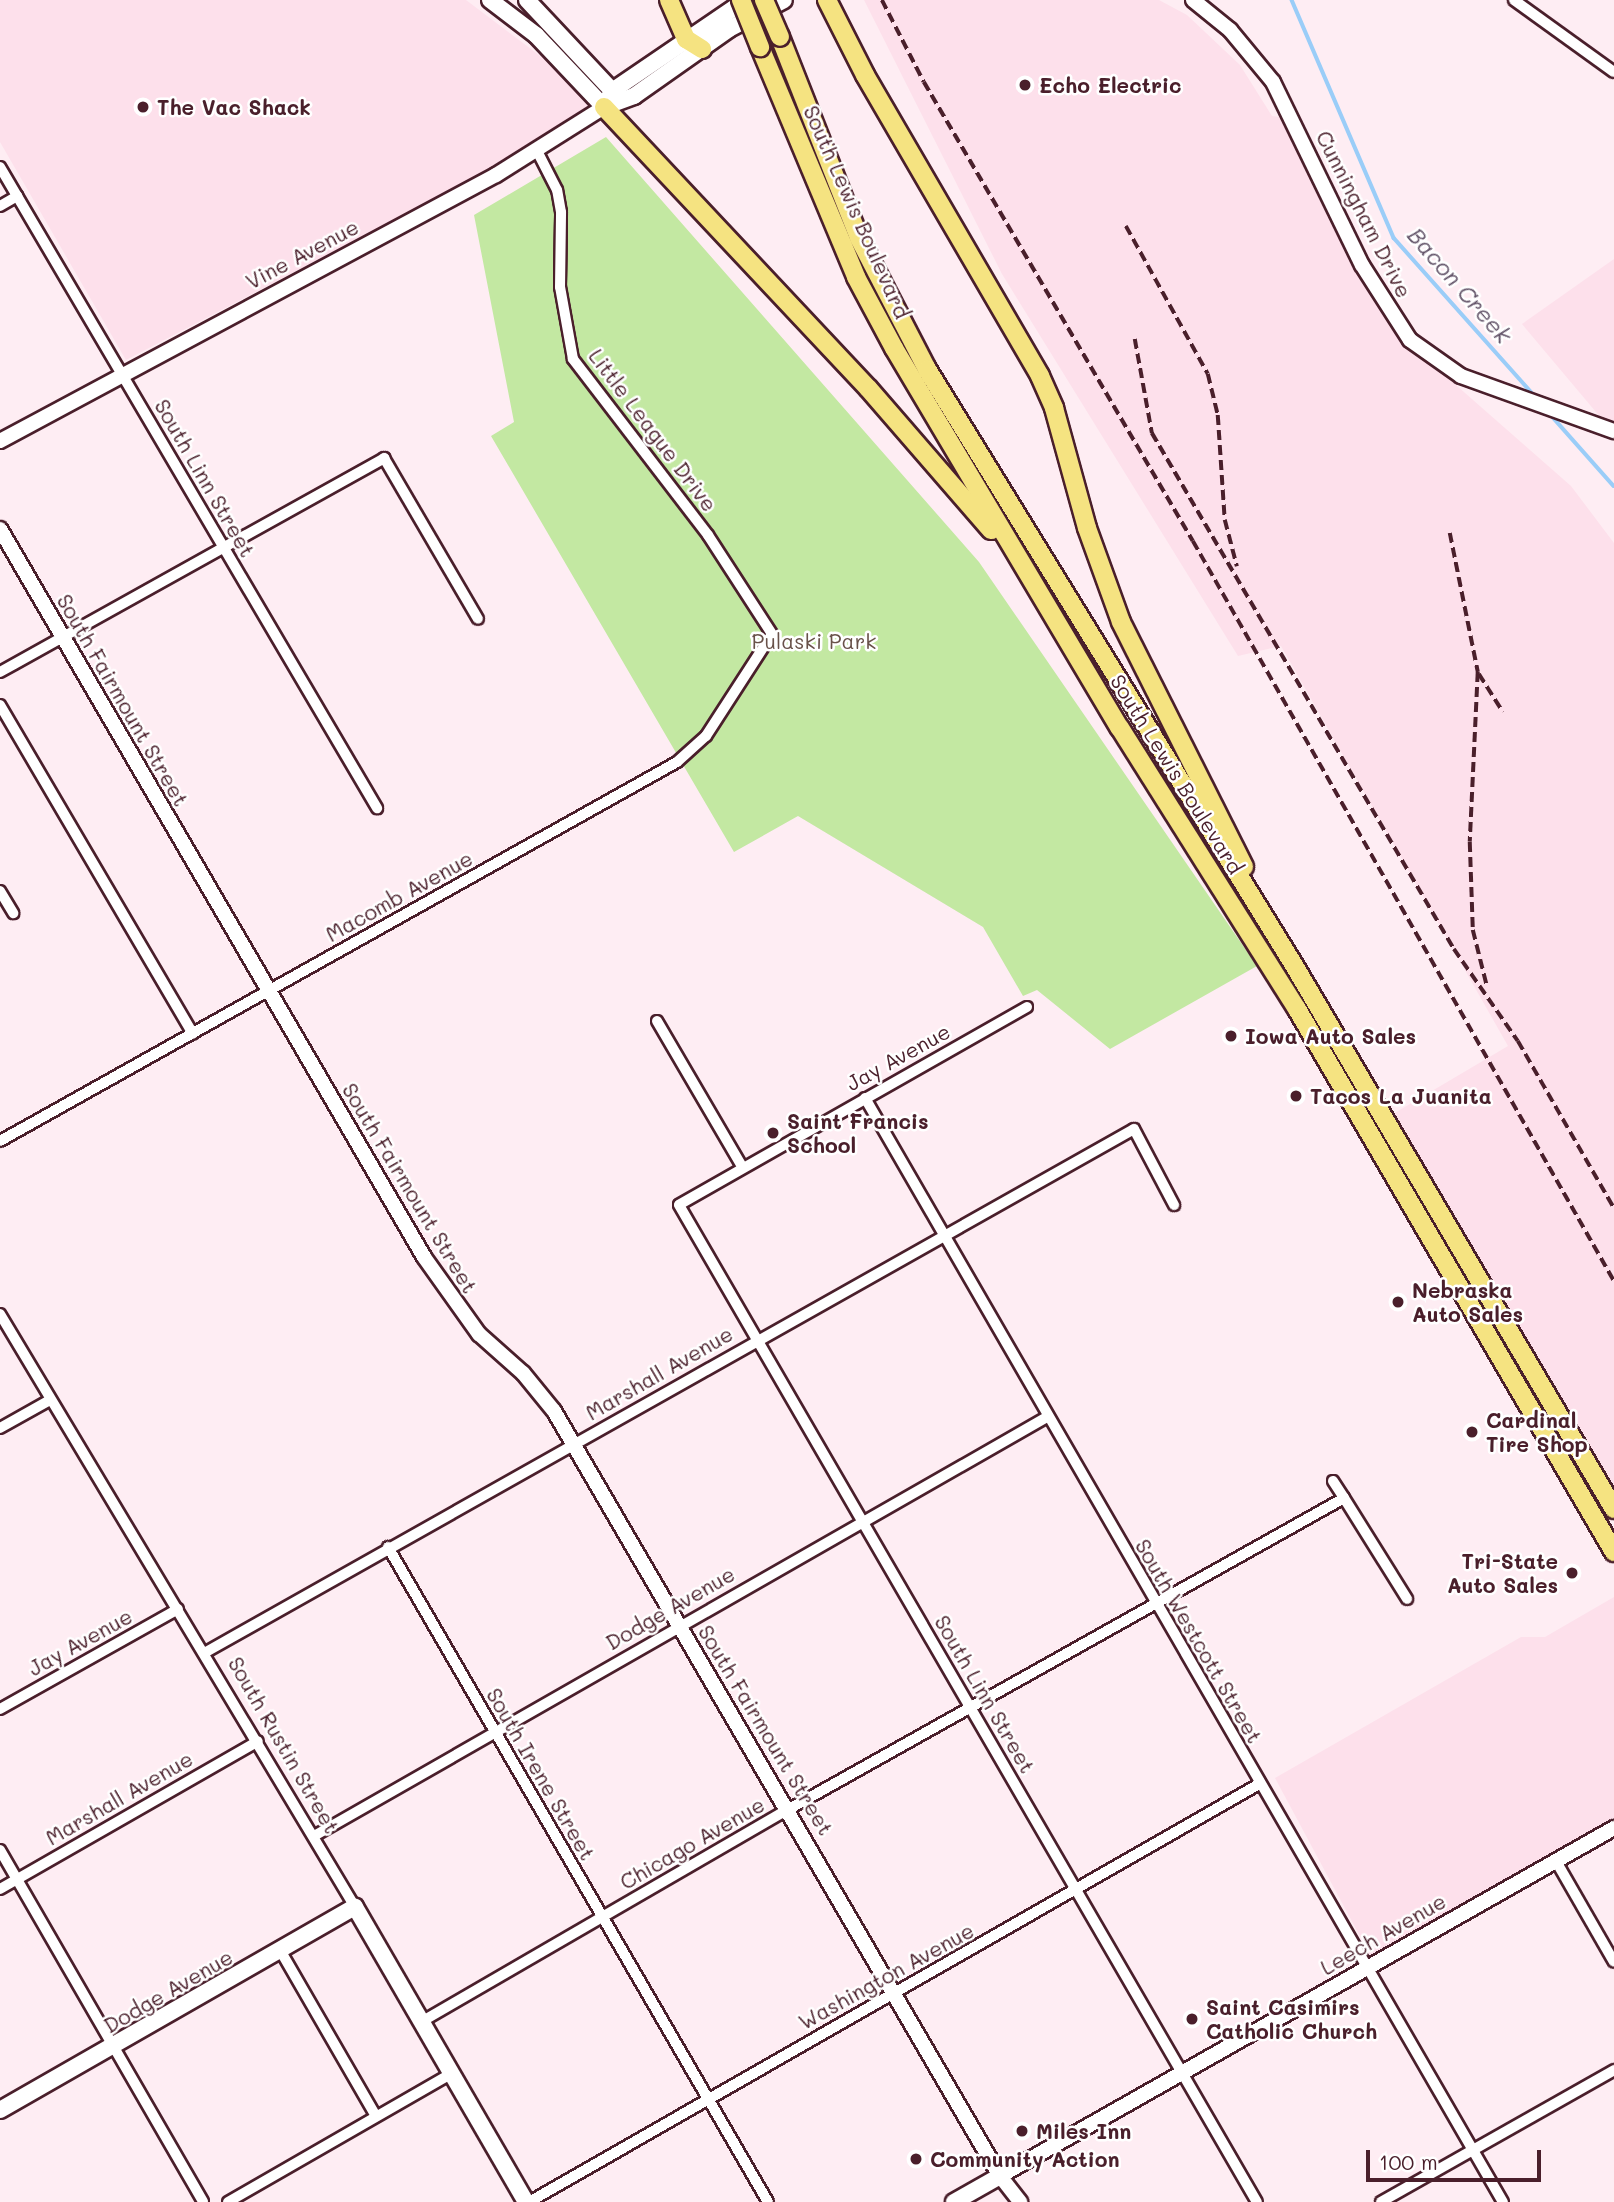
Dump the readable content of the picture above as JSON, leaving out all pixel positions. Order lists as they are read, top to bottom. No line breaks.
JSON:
{"streets":{"main road":["South Lewis Boulevard","Dodge Avenue","South Rustin Street","Leech Avenue"],"street":["Cunningham Drive","Vine Avenue","Little League Drive","South Linn Street","South Fairmount Street","Macomb Avenue","Jay Avenue","Marshall Avenue","South Westcott Street","South Irene Street","Chicago Avenue","Washington Avenue"]},"crossings":[["Vine Avenue","Little League Drive"],["Vine Avenue","South Linn Street"],["Little League Drive","Macomb Avenue"],["South Linn Street","Jay Avenue"],["South Linn Street","Marshall Avenue"],["South Linn Street","Dodge Avenue"],["South Linn Street","Chicago Avenue"],["South Linn Street","Leech Avenue"],["South Linn Street","Washington Avenue"],["South Fairmount Street","Macomb Avenue"],["South Fairmount Street","Marshall Avenue"],["South Fairmount Street","Dodge Avenue"],["South Fairmount Street","Chicago Avenue"],["South Fairmount Street","Leech Avenue"],["South Fairmount Street","Washington Avenue"],["Jay Avenue","South Westcott Street"],["Jay Avenue","South Rustin Street"],["Marshall Avenue","South Westcott Street"],["Marshall Avenue","South Rustin Street"],["Marshall Avenue","South Irene Street"],["Dodge Avenue","South Westcott Street"],["Dodge Avenue","South Rustin Street"],["Dodge Avenue","South Irene Street"],["South Westcott Street","Chicago Avenue"],["South Westcott Street","Leech Avenue"],["South Westcott Street","Washington Avenue"],["South Rustin Street","Chicago Avenue"],["South Rustin Street","Washington Avenue"],["South Irene Street","Chicago Avenue"],["South Irene Street","Washington Avenue"]],"water":["Bacon Creek"],"parks":["Pulaski Park"],"places":["Echo Electric","The Vac Shack","Iowa Auto Sales","Tacos La Juanita","Saint Francis School","Nebraska Auto Sales","Cardinal Tire Shop","Tri-State Auto Sales","Saint Casimirs Catholic Church","Miles Inn","Community Action"],"scale_bar":"100 m"}
